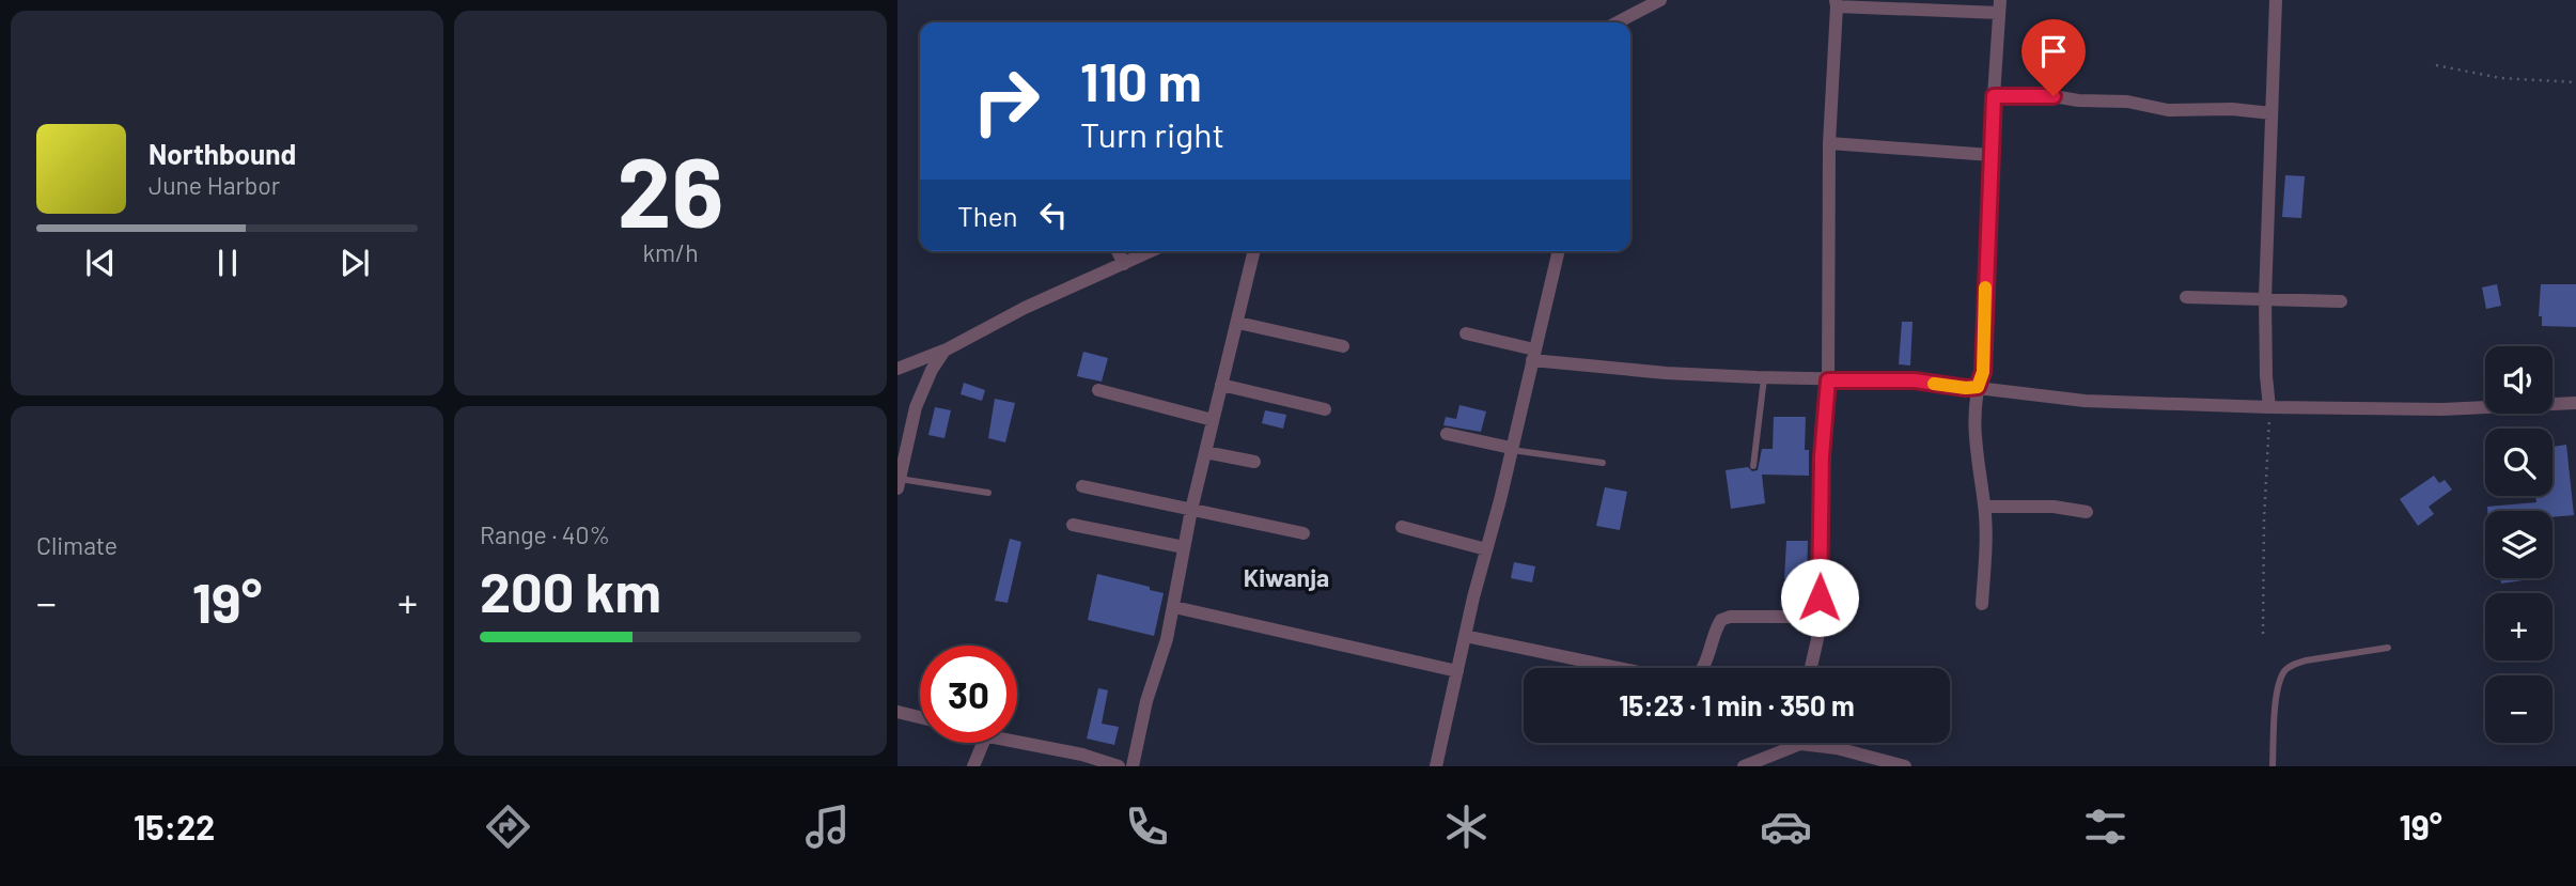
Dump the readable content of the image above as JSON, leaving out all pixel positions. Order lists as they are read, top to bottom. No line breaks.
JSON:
{"districts":["Kiwanja"],"page":{"tile":[["26","km/h"],"Climate",["Range · 40%","200 km"]],"turn":["110 m","Turn right"],"song":["Northbound","June Harbor"],"then":"Then","map_buttons":["+","−"],"heat":["−","19°","+"],"limit":"30","trip":"15:23 · 1 min · 350 m","tabs":["15:22","19°"]}}
